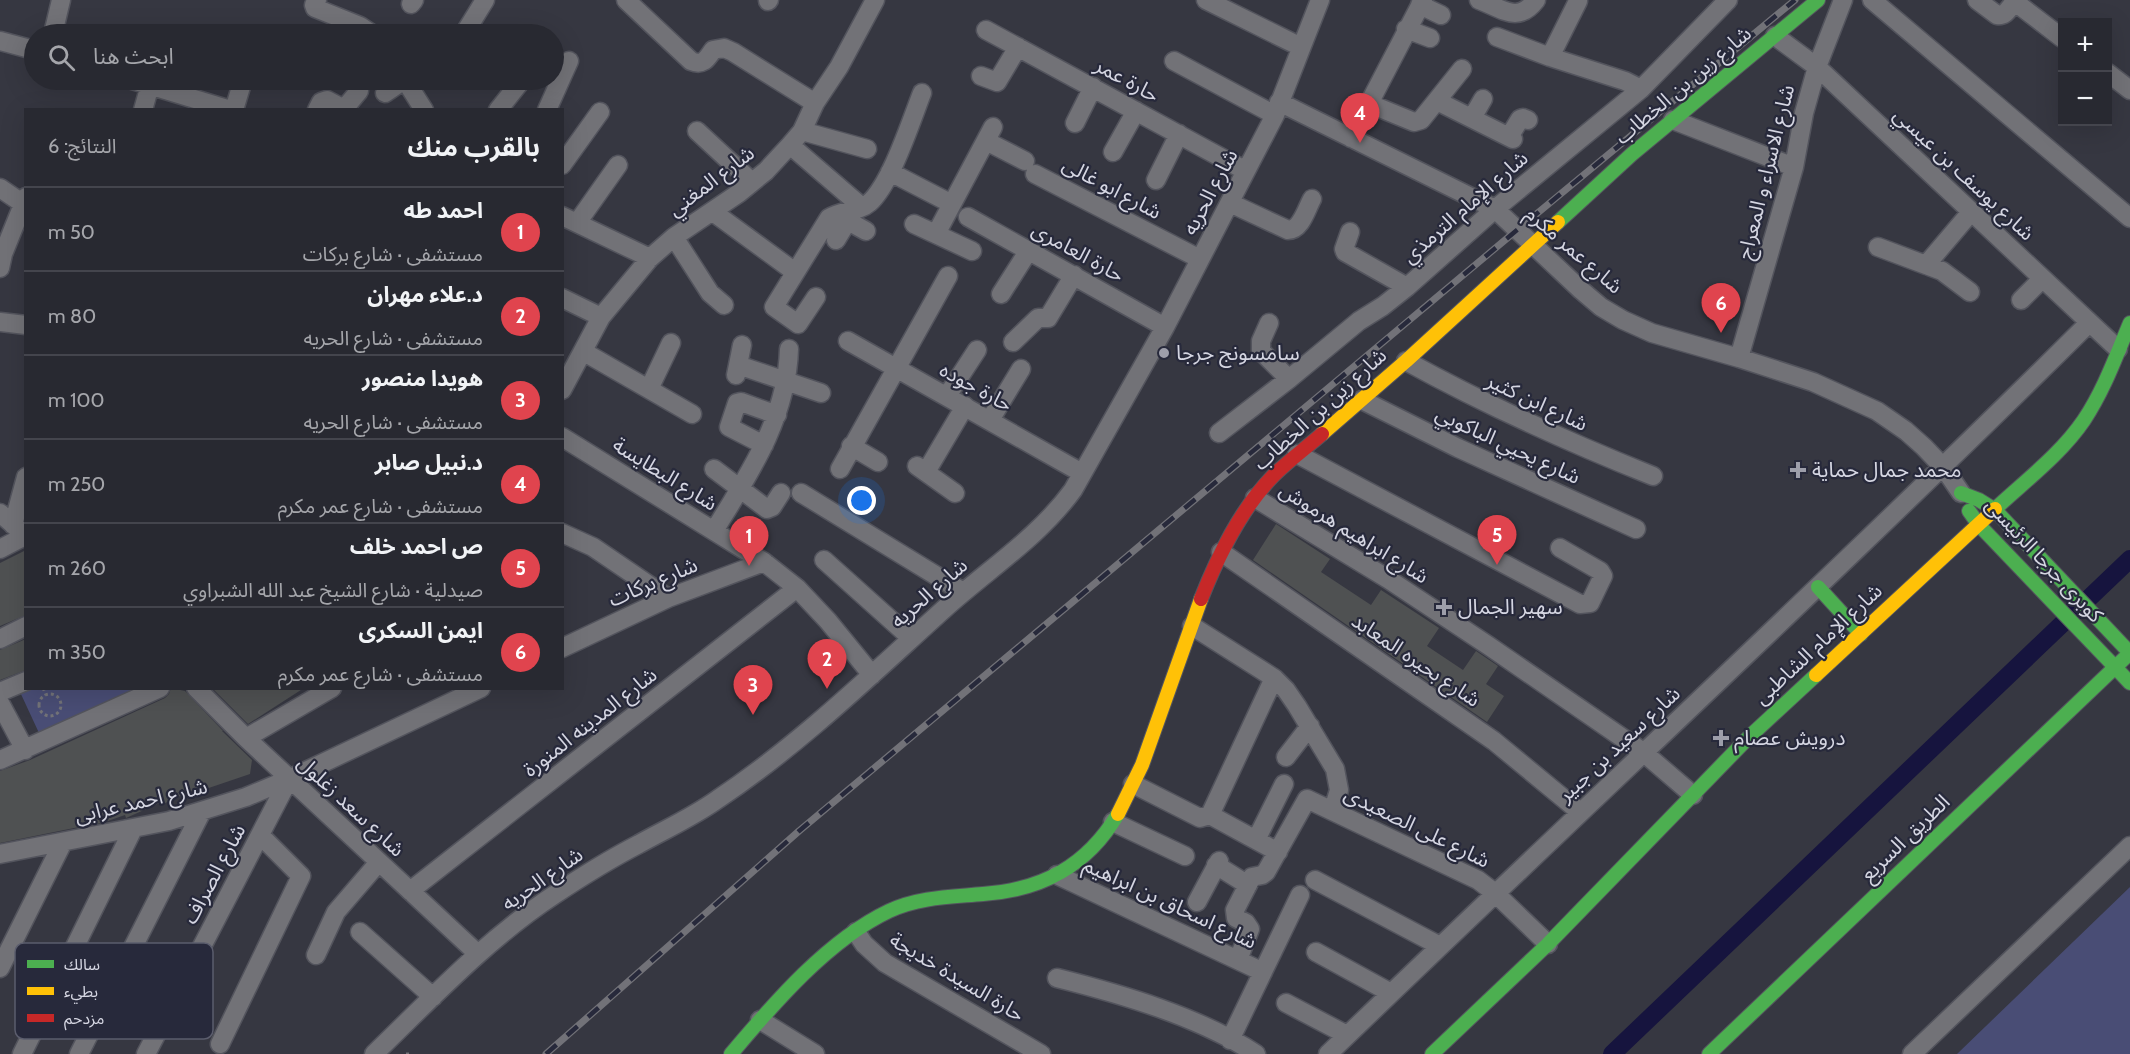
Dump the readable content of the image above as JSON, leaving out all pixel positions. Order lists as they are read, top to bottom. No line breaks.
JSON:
{"streets":{"main road":["شارع زين بن الخطاب","كوبرى جرجا الرئيسى","شارع الإمام الشاطبى","الطريق السريع"],"street":["حارة عمر","شارع الاسراء و المعراج","شارع يوسف بن عيسي","شارع المغني","شارع ابو غالى","شارع الحريه","شارع الإمام الترمذي","شارع عمر مكرم","حارة العامرى","حارة جوده","شارع ابن كثير","شارع يحيي الباكوبي","شارع البطايسة","شارع ابراهيم هرموش","شارع بركات","شارع بحيره المعابد","شارع المدينه المنورة","شارع سعيد بن جبير","شارع احمد عرابى","شارع سعد زغلول","شارع على الصعيدى","شارع الصراف","شارع اسحاق بن ابراهيم","حارة السيدة خديجة"]},"crossings":[["حارة عمر","شارع الحريه"],["شارع زين بن الخطاب","شارع يوسف بن عيسي"],["شارع زين بن الخطاب","شارع عمر مكرم"],["شارع زين بن الخطاب","شارع ابن كثير"],["شارع زين بن الخطاب","شارع يحيي الباكوبي"],["شارع زين بن الخطاب","شارع ابراهيم هرموش"],["شارع زين بن الخطاب","شارع بحيره المعابد"],["شارع زين بن الخطاب","شارع اسحاق بن ابراهيم"],["شارع زين بن الخطاب","حارة السيدة خديجة"],["شارع الاسراء و المعراج","شارع يوسف بن عيسي"],["شارع الاسراء و المعراج","شارع عمر مكرم"],["شارع يوسف بن عيسي","شارع الإمام الشاطبى"],["شارع يوسف بن عيسي","شارع سعيد بن جبير"],["شارع ابو غالى","شارع الحريه"],["شارع الحريه","شارع عمر مكرم"],["شارع الحريه","حارة العامرى"],["شارع الحريه","حارة جوده"],["شارع الحريه","شارع البطايسة"],["شارع الحريه","شارع سعد زغلول"],["شارع الإمام الترمذي","شارع عمر مكرم"],["شارع عمر مكرم","كوبرى جرجا الرئيسى"],["شارع عمر مكرم","شارع سعيد بن جبير"],["شارع البطايسة","شارع بركات"],["شارع البطايسة","شارع المدينه المنورة"],["شارع ابراهيم هرموش","شارع الإمام الشاطبى"],["شارع ابراهيم هرموش","شارع سعيد بن جبير"],["كوبرى جرجا الرئيسى","شارع الإمام الشاطبى"],["كوبرى جرجا الرئيسى","الطريق السريع"],["شارع الإمام الشاطبى","شارع على الصعيدى"],["شارع بحيره المعابد","شارع سعيد بن جبير"],["شارع المدينه المنورة","شارع سعد زغلول"],["شارع سعيد بن جبير","شارع على الصعيدى"],["شارع احمد عرابى","شارع سعد زغلول"],["شارع احمد عرابى","شارع الصراف"],["شارع سعد زغلول","شارع الصراف"]],"places":{"other":["سامسونج جرجا"],"health":["محمد جمال حماية","سهير الجمال","درويش عصام"]},"legend":["سالك","بطيء","مزدحم"],"page":{"map_buttons":["+","−"],"search":"ابحث هنا","pins":["4","6","5","1","2","3"],"heading":["بالقرب منك","النتائج: 6"],"list":[{"mark":"1","name":"احمد طه","note":"مستشفى · شارع بركات","value":"50 m"},{"mark":"2","name":"د.علاء مهران","note":"مستشفى · شارع الحريه","value":"80 m"},{"mark":"3","name":"هويدا منصور","note":"مستشفى · شارع الحريه","value":"100 m"},{"mark":"4","name":"د.نبيل صابر","note":"مستشفى · شارع عمر مكرم","value":"250 m"},{"mark":"5","name":"ص احمد خلف","note":"صيدلية · شارع الشيخ عبد الله الشبراوي","value":"260 m"},{"mark":"6","name":"ايمن السكرى","note":"مستشفى · شارع عمر مكرم","value":"350 m"}]}}
